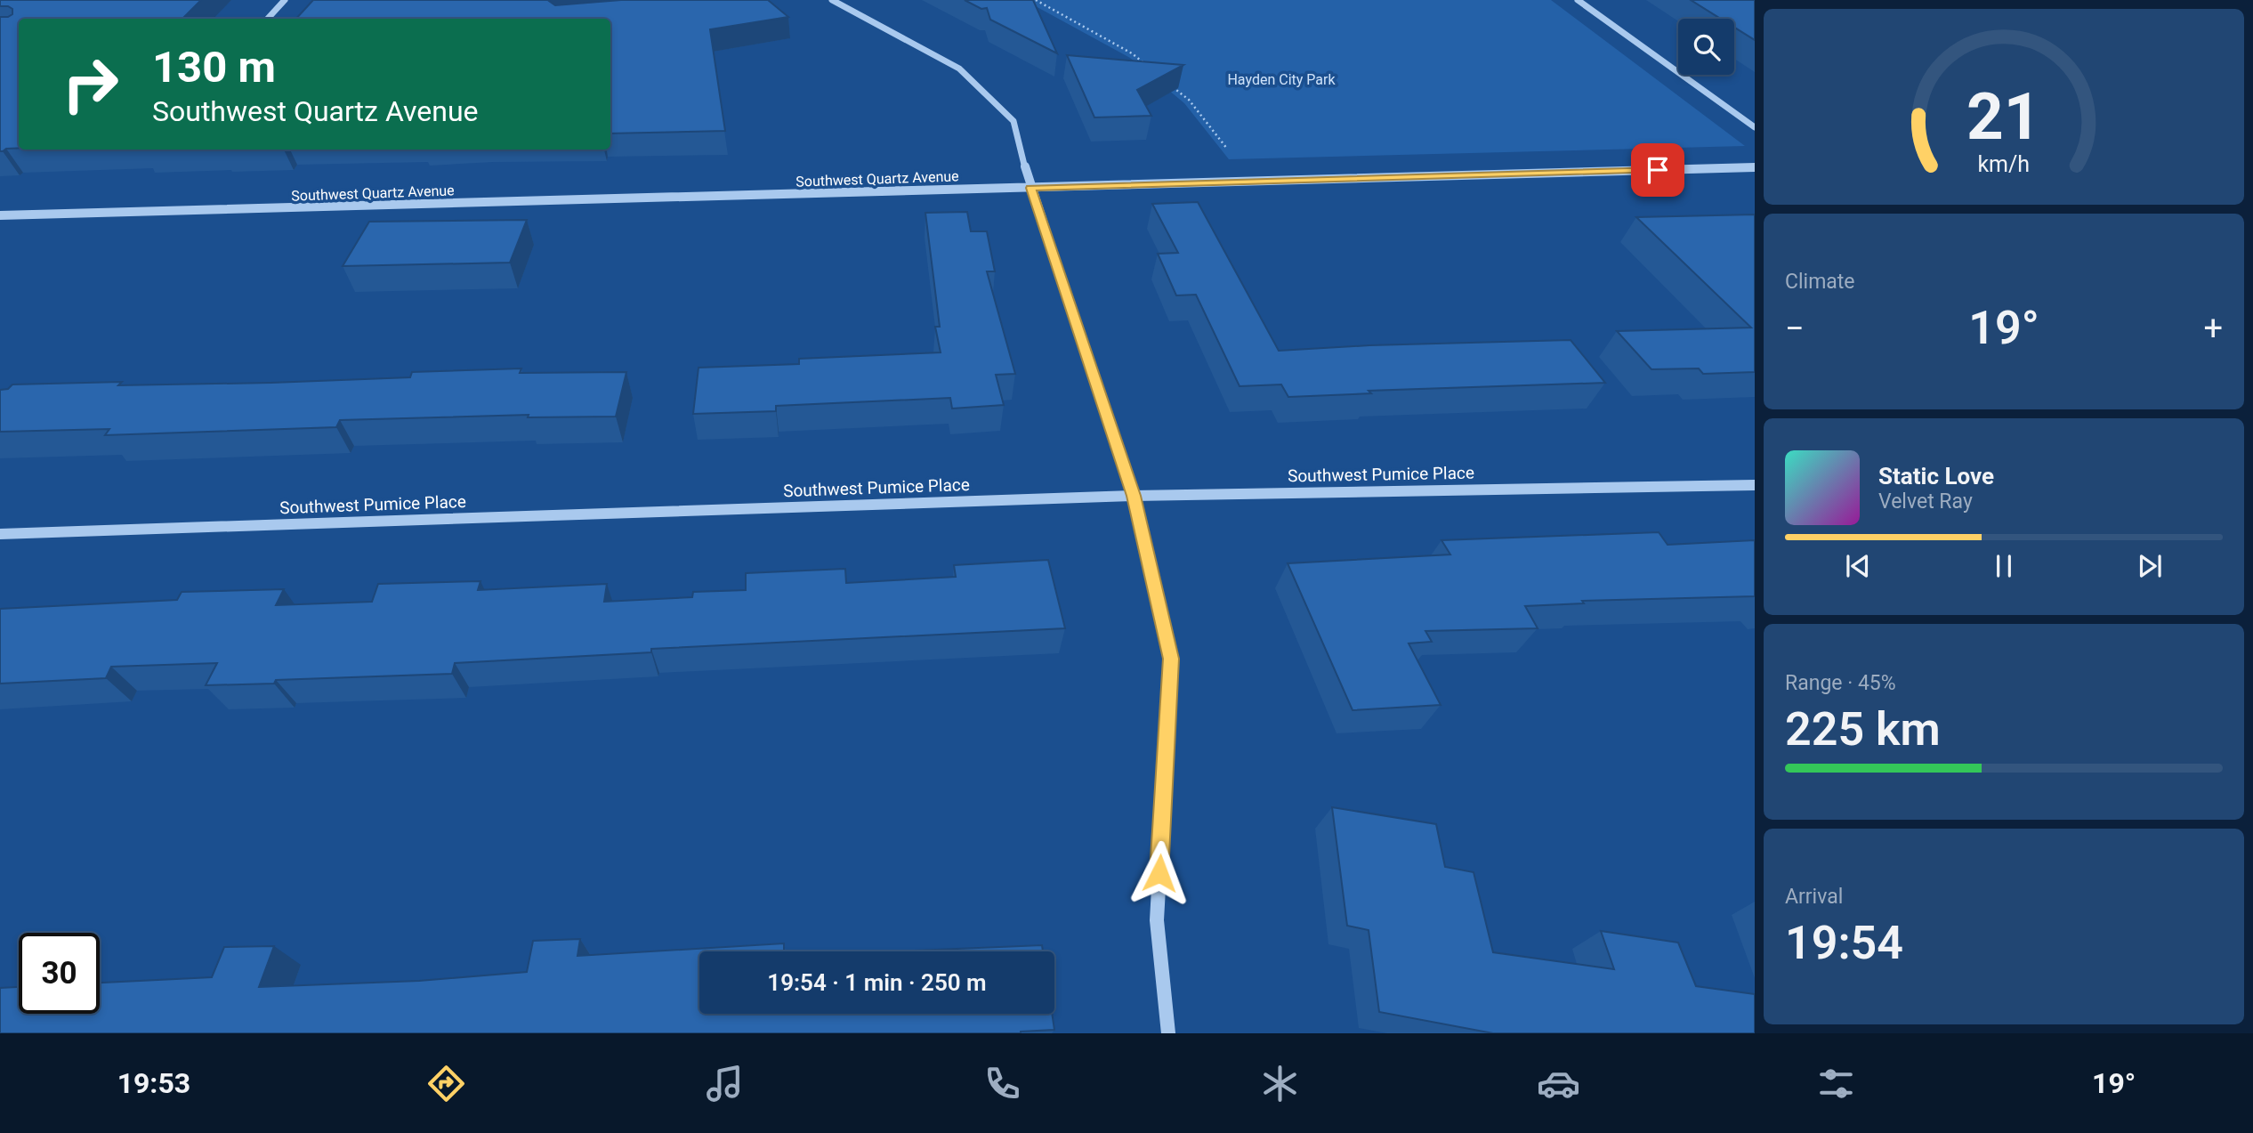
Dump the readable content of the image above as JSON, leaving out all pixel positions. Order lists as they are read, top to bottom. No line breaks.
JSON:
{"streets":{"street":["Southwest Quartz Avenue","Southwest Pumice Place"]},"parks":["Hayden City Park"],"page":{"turn":["130 m","Southwest Quartz Avenue"],"tile":["Climate",["Range · 45%","225 km"],["Arrival","19:54"]],"heat":["−","19°","+"],"song":["Static Love","Velvet Ray"],"limit":"30","trip":"19:54 · 1 min · 250 m","tabs":["19:53","19°"],"gauge":["21","km/h"]}}
